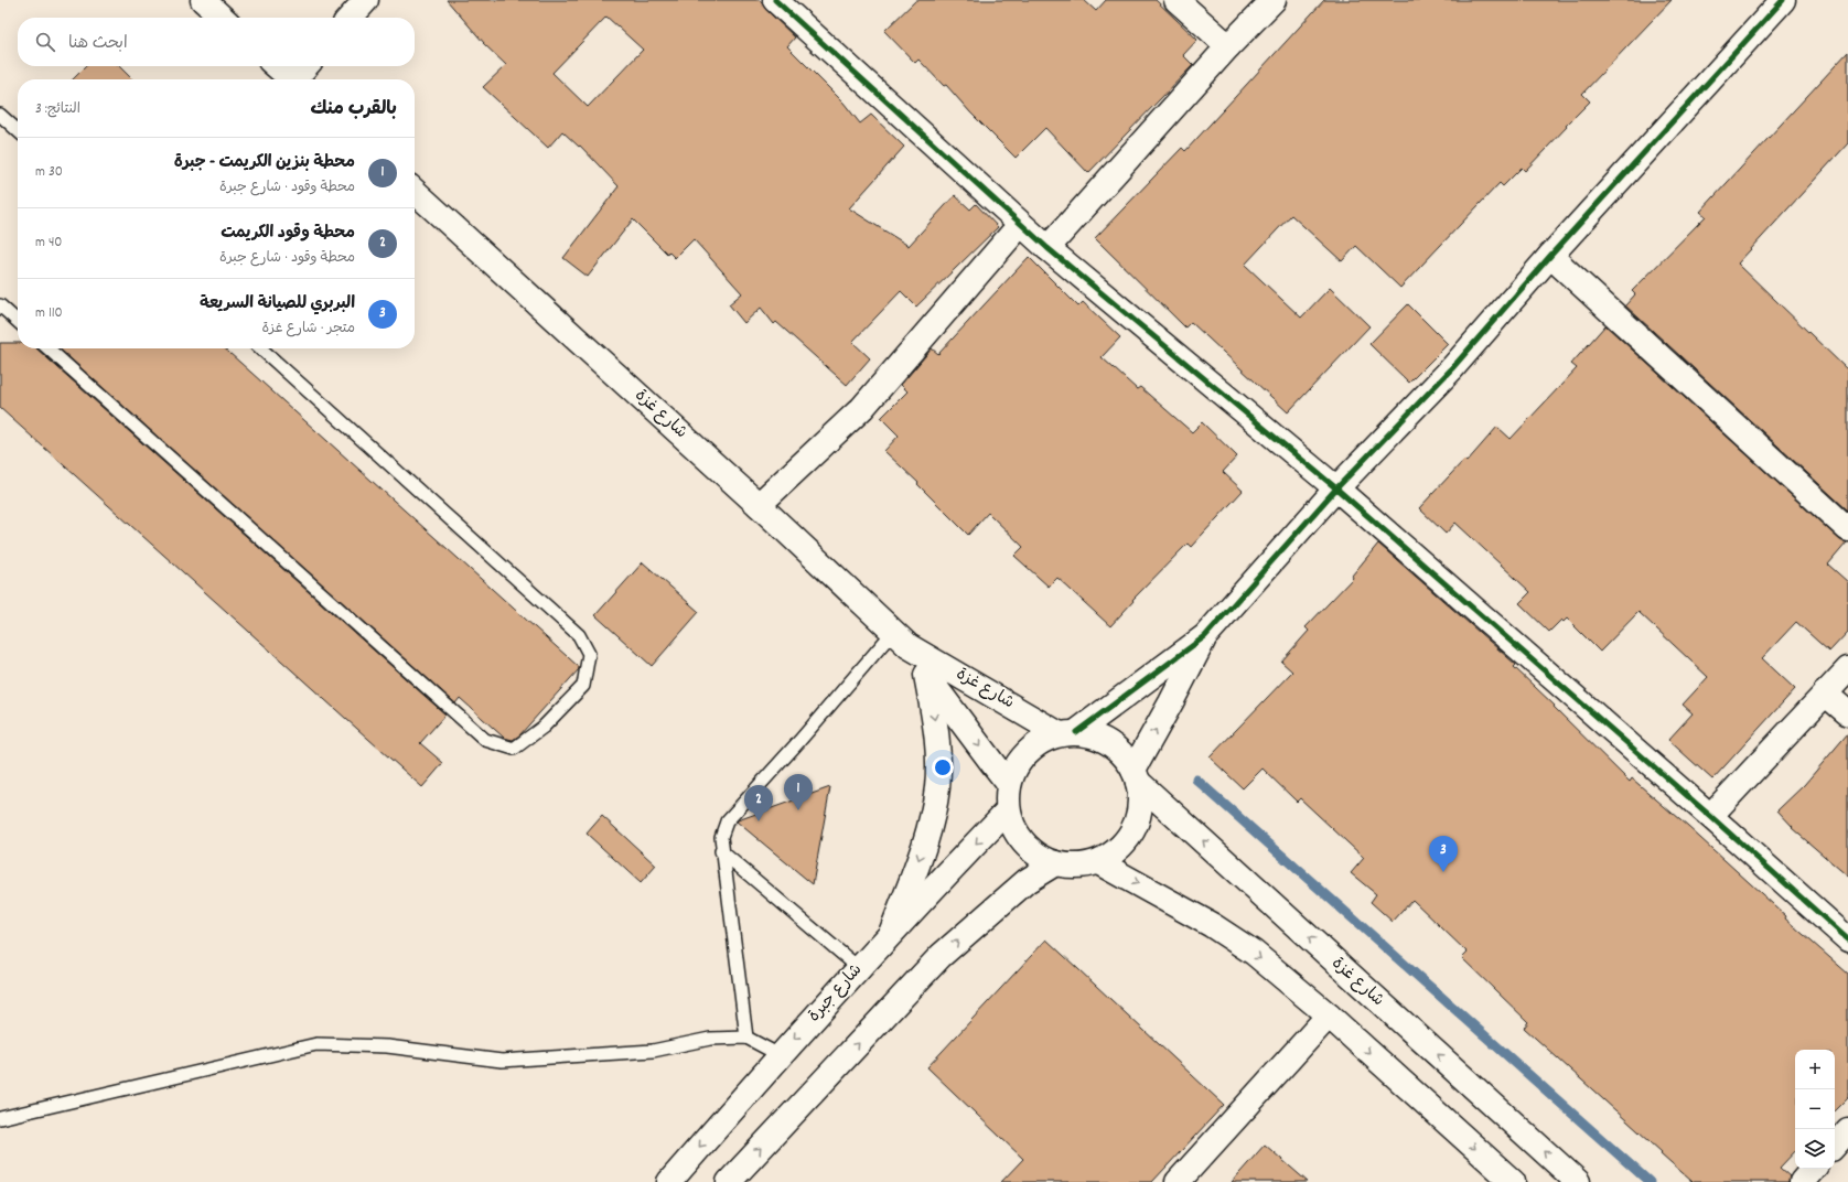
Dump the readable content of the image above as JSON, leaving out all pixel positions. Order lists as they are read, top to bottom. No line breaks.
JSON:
{"streets":{"street":["شارع غزة","شارع جبرة"]},"crossings":[["شارع غزة","شارع جبرة"]],"page":{"search":"ابحث هنا","heading":["بالقرب منك","النتائج: 3"],"list":[{"mark":"1","name":"محطة بنزين الكريمت - جبرة","note":"محطة وقود · شارع جبرة","value":"30 m"},{"mark":"2","name":"محطة وقود الكريمت","note":"محطة وقود · شارع جبرة","value":"40 m"},{"mark":"3","name":"البربري للصيانة السريعة","note":"متجر · شارع غزة","value":"110 m"}],"pins":["1","2","3"],"map_buttons":["+","−"]}}
